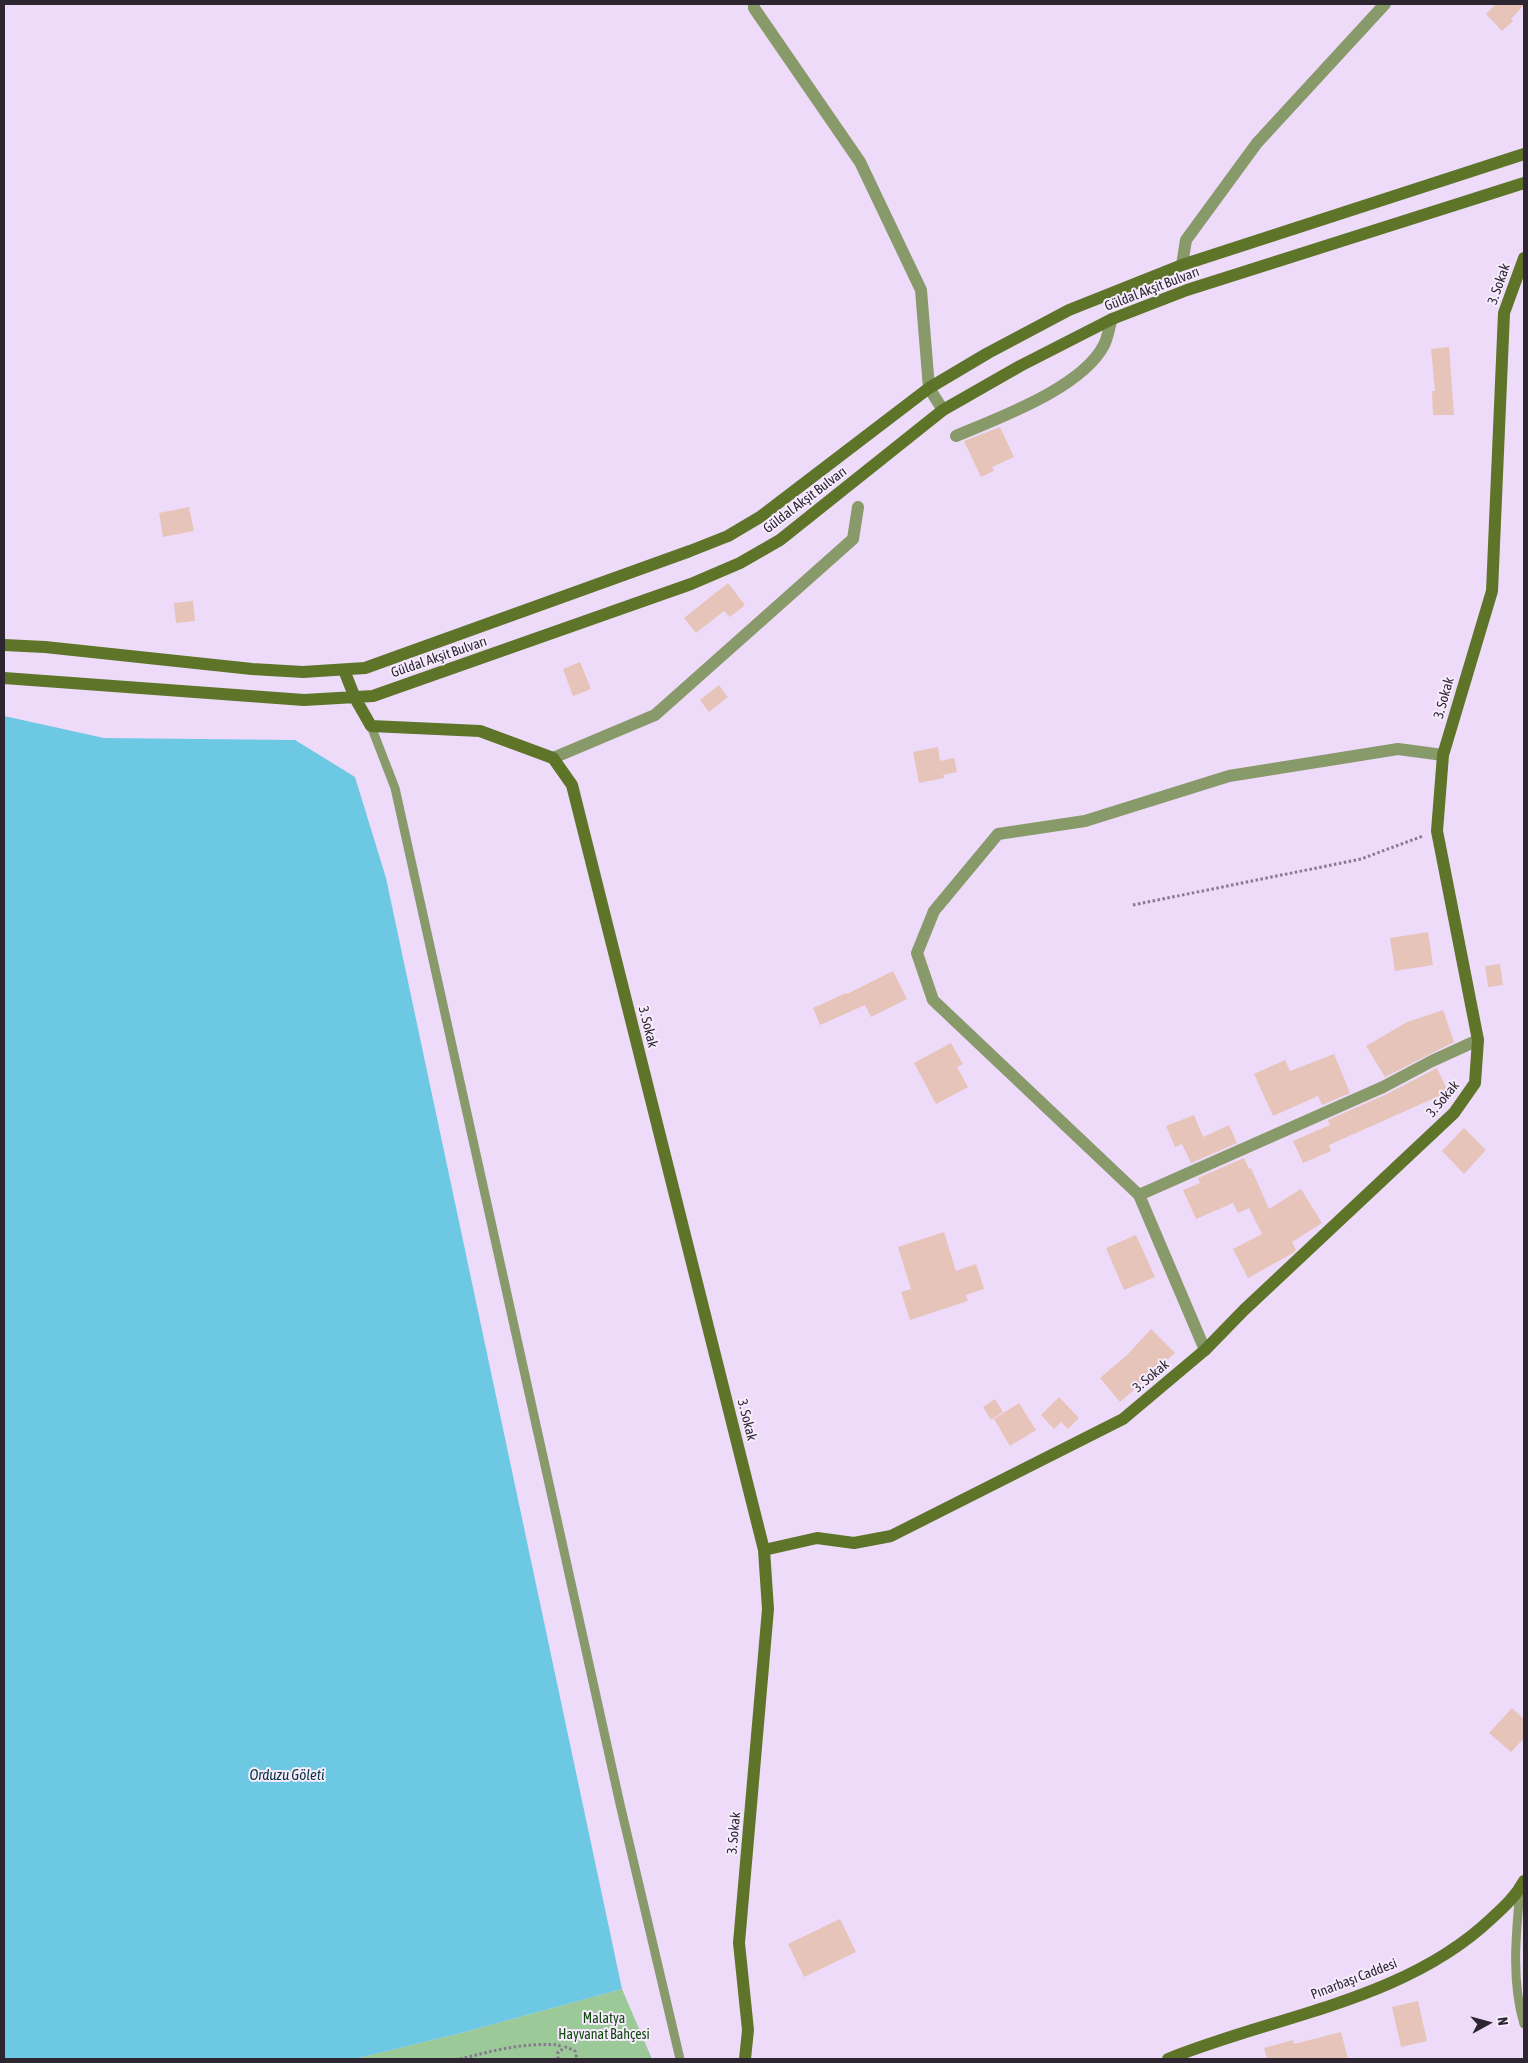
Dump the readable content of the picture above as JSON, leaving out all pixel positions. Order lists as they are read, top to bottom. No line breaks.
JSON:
{"streets":{"street":["3. Sokak","Güldal Akşit Bulvarı","Pınarbaşı Caddesi"]},"water":["Orduzu Göleti"],"parks":["Malatya Hayvanat Bahçesi"],"north":"right"}
